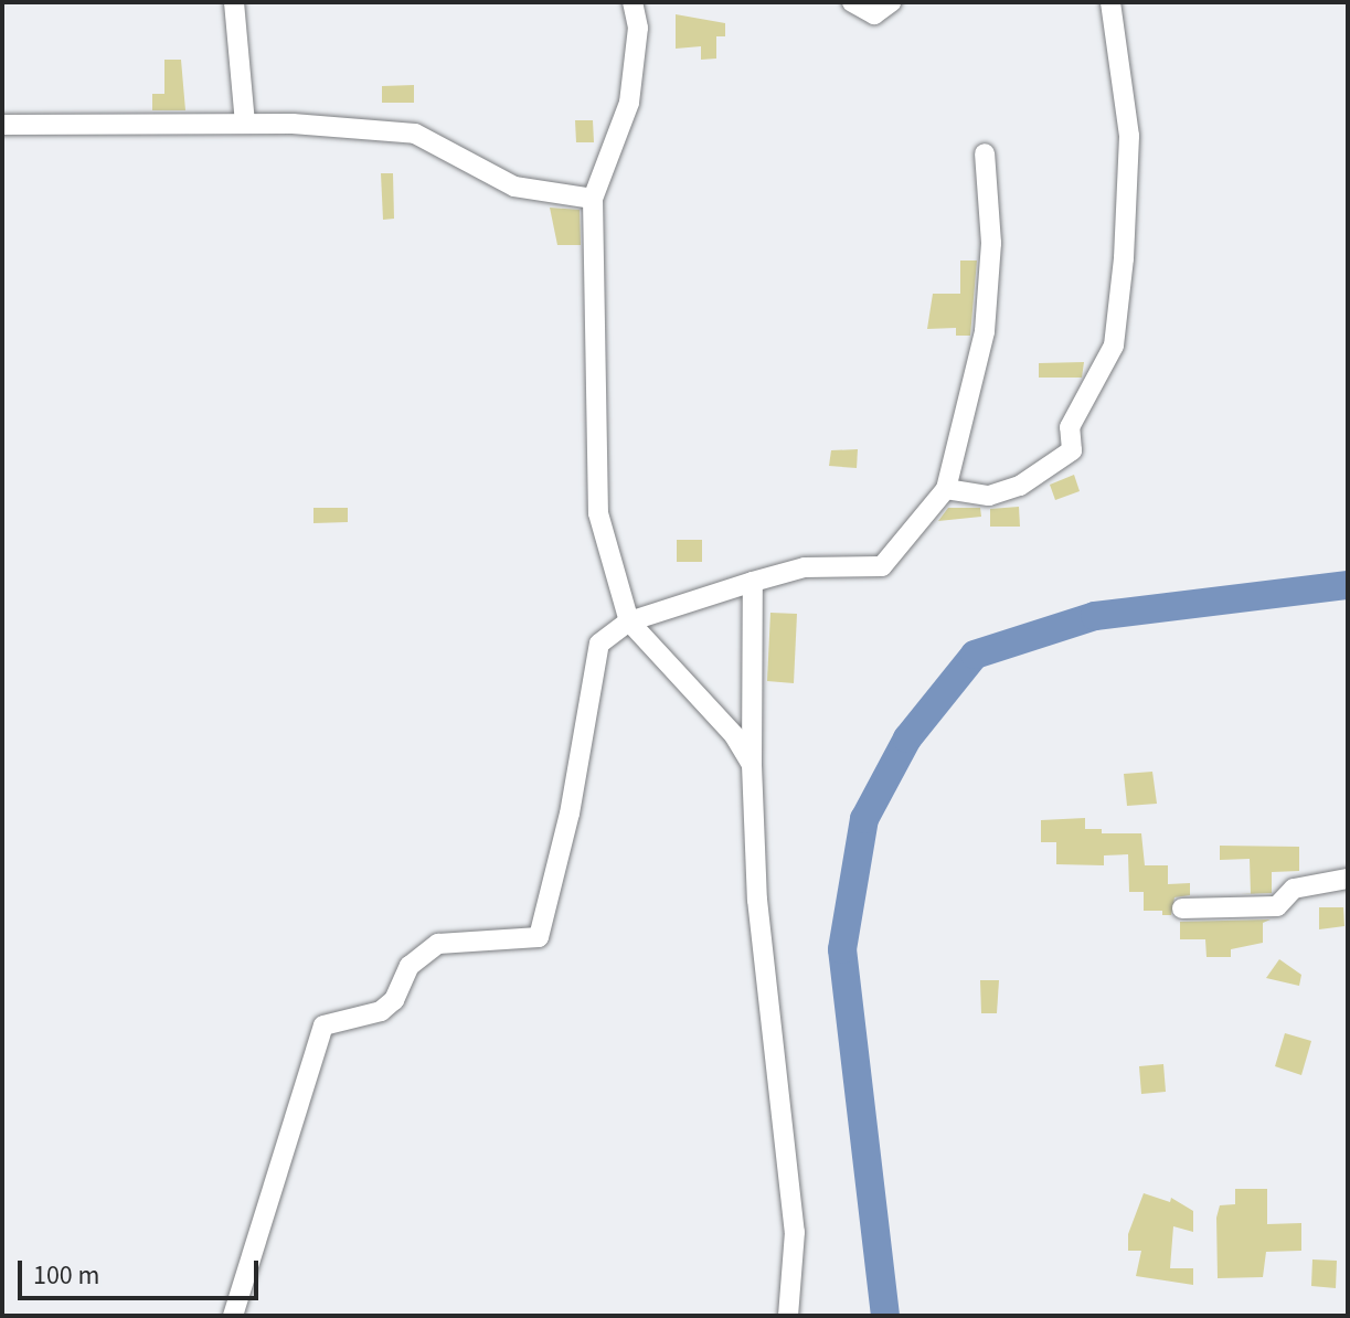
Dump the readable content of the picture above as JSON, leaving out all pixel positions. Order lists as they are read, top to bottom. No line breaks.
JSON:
{"scale_bar":"100 m"}
